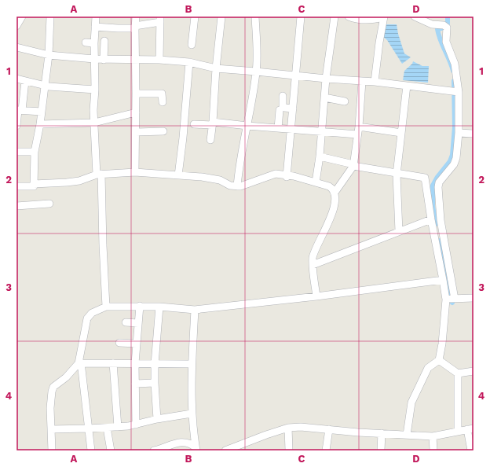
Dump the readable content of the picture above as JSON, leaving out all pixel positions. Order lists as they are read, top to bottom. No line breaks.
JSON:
{"grid":{"columns":["A","B","C","D"],"rows":["1","2","3","4"]}}
